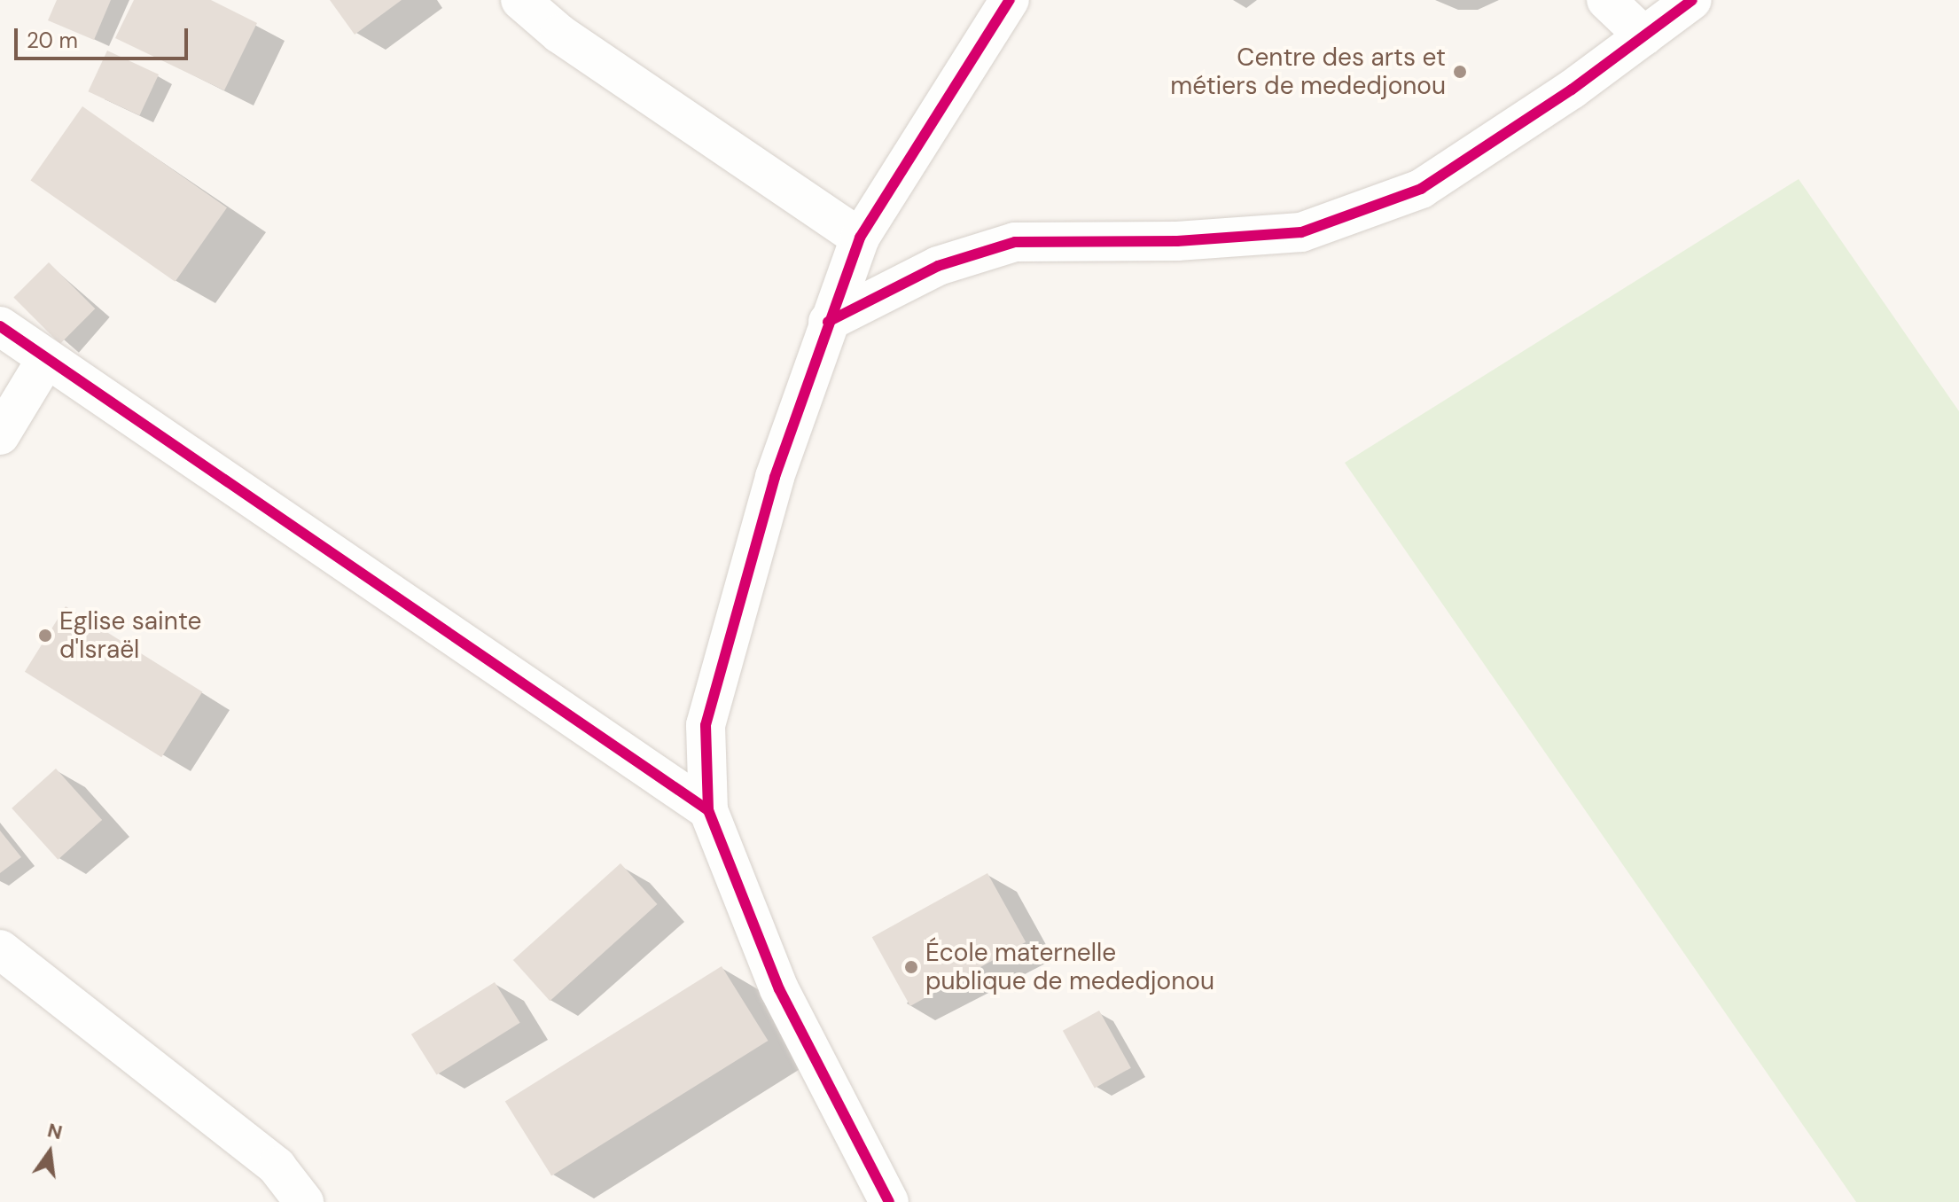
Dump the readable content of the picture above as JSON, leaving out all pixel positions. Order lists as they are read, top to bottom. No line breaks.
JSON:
{"places":["Centre des arts et métiers de mededjonou","Eglise sainte d'Israël","École maternelle publique de mededjonou"],"scale_bar":"20 m","north":"top"}
